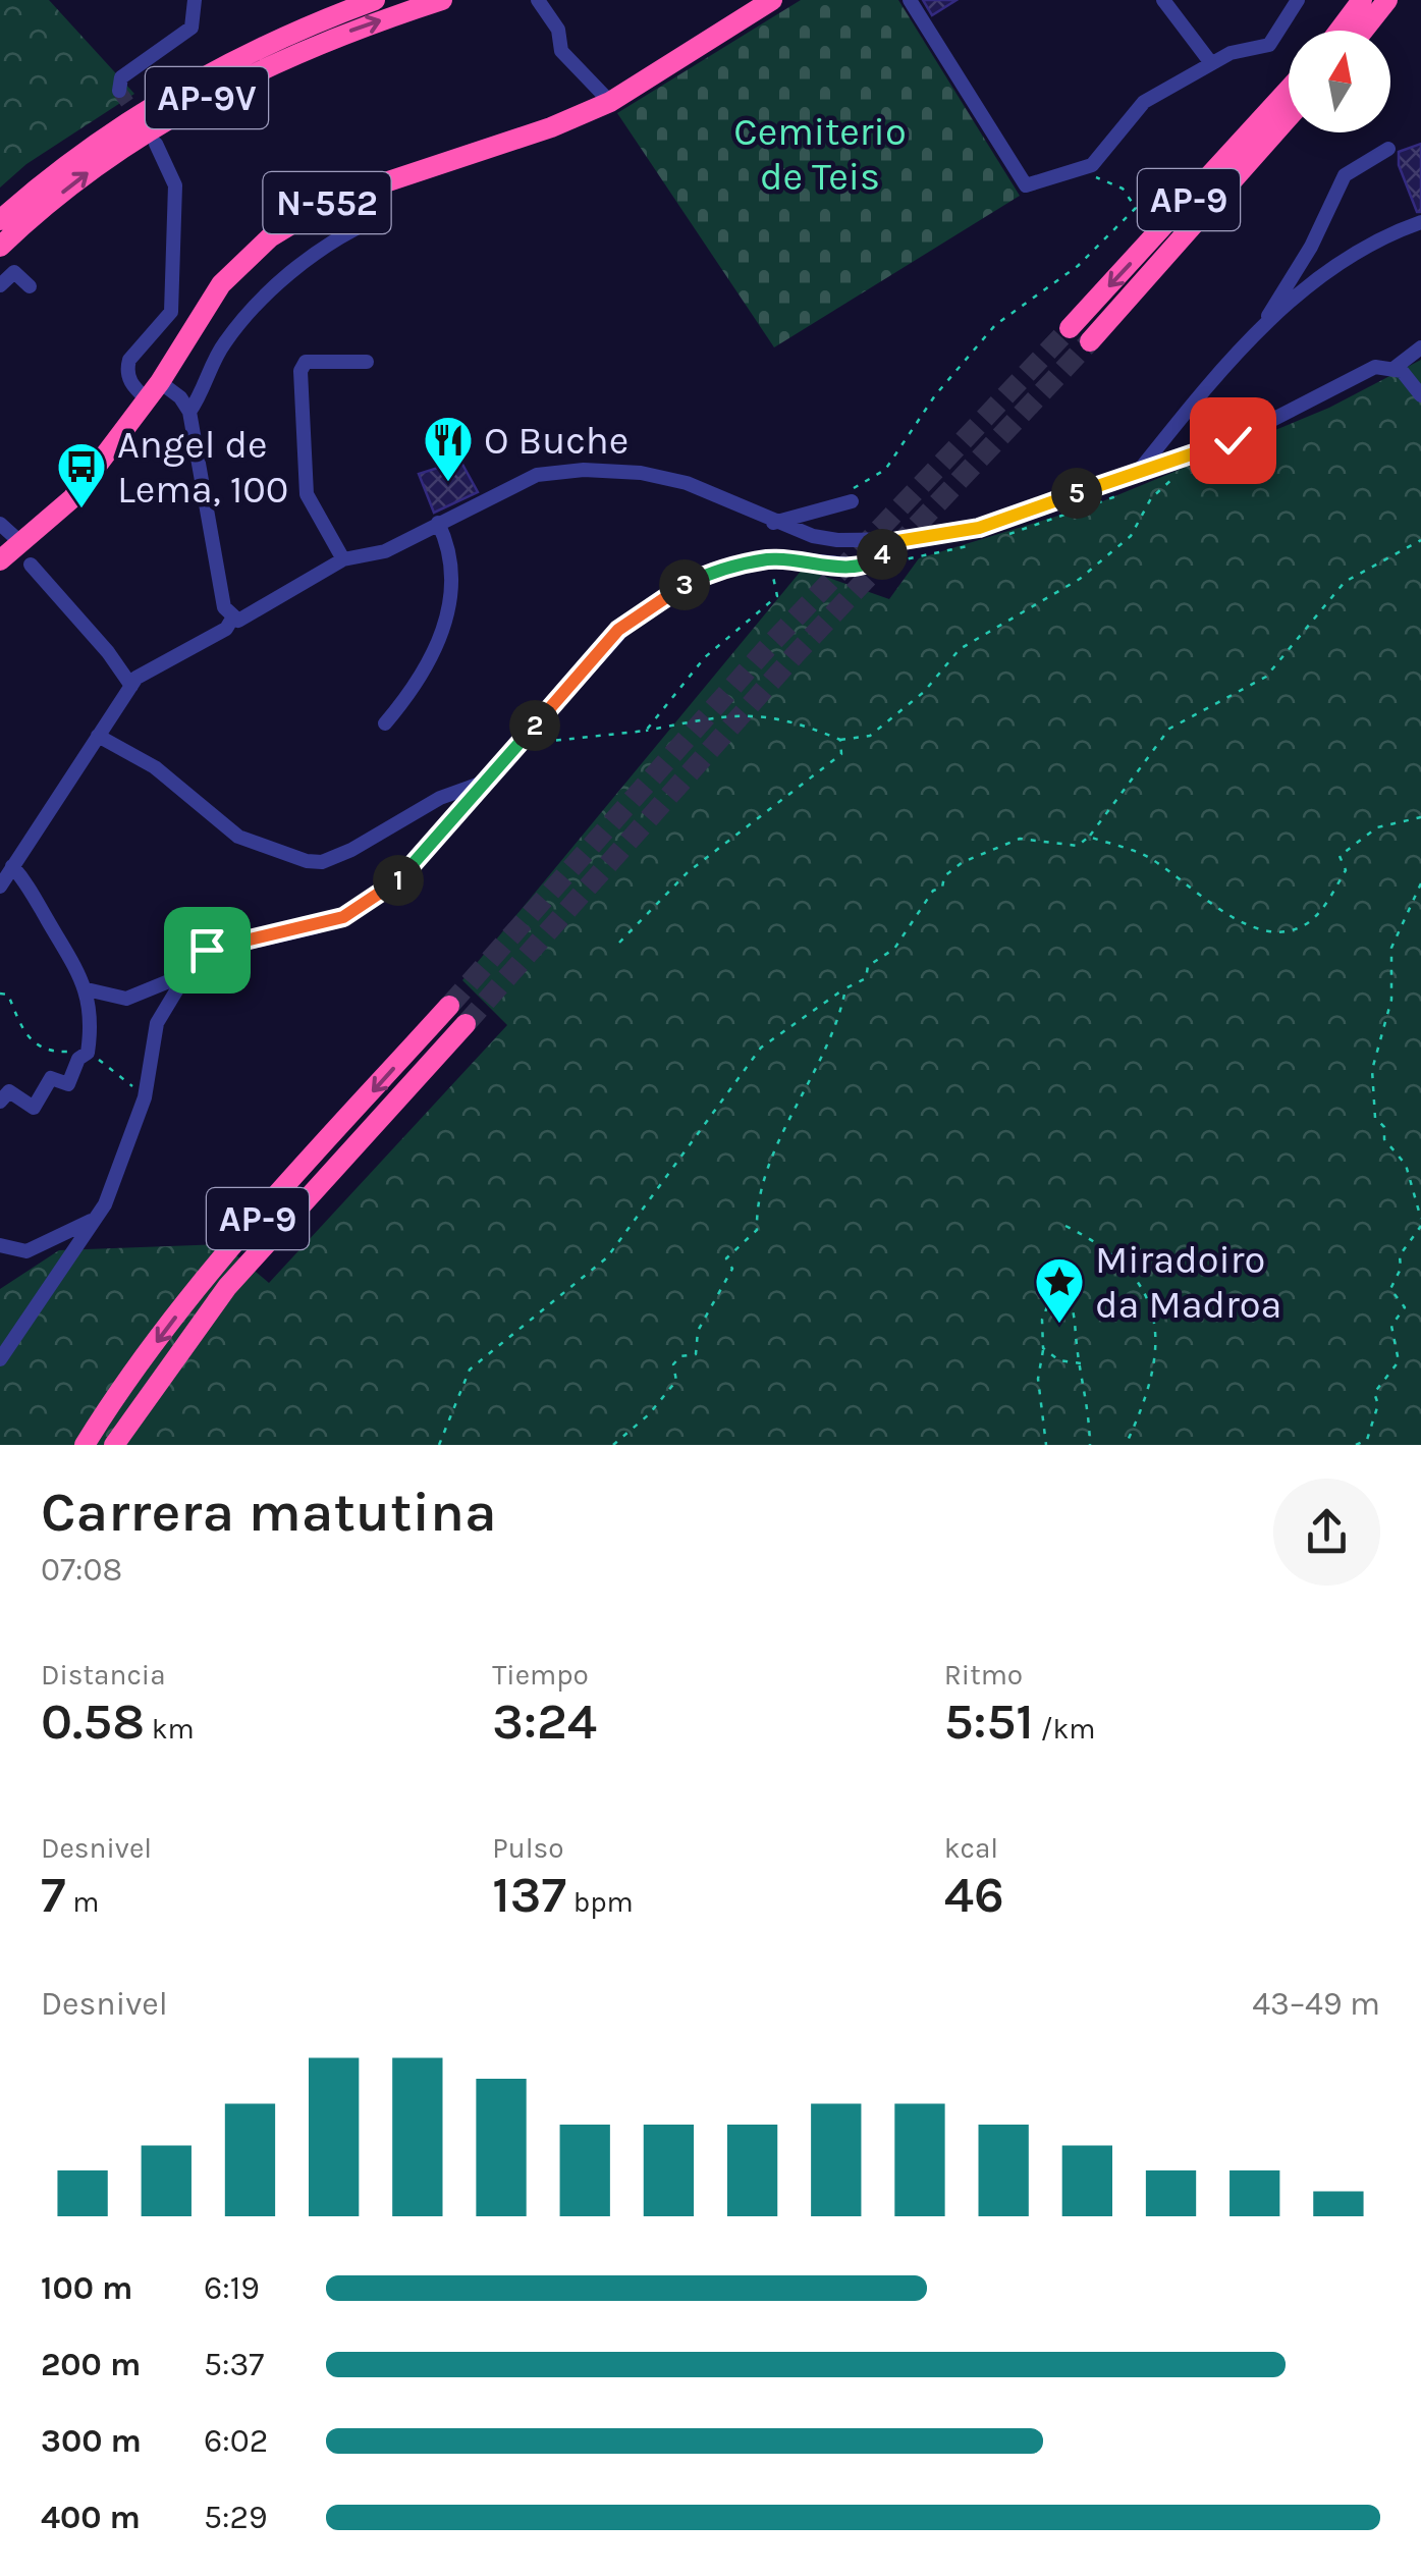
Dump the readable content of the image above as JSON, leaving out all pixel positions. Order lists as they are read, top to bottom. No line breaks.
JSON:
{"streets":{"highway":["AP-9V","AP-9","N-552"]},"parks":["Cemiterio de Teis"],"places":{"restaurant":["O Buche"],"bus stop":["Angel de Lema, 100"],"place":["Miradoiro da Madroa"]},"north":"top","page":{"pins":["5","4","3","2","1"],"heading":["Carrera matutina","07:08"],"stats":[["Distancia","0.58 km"],["Tiempo","3:24"],["Ritmo","5:51 /km"],["Desnivel","7 m"],["Pulso","137 bpm"],["kcal","46"]],"chart":["Desnivel","43–49 m"],"list":[{"name":"100 m","note":"6:19"},{"name":"200 m","note":"5:37"},{"name":"300 m","note":"6:02"},{"name":"400 m","note":"5:29"}]}}
